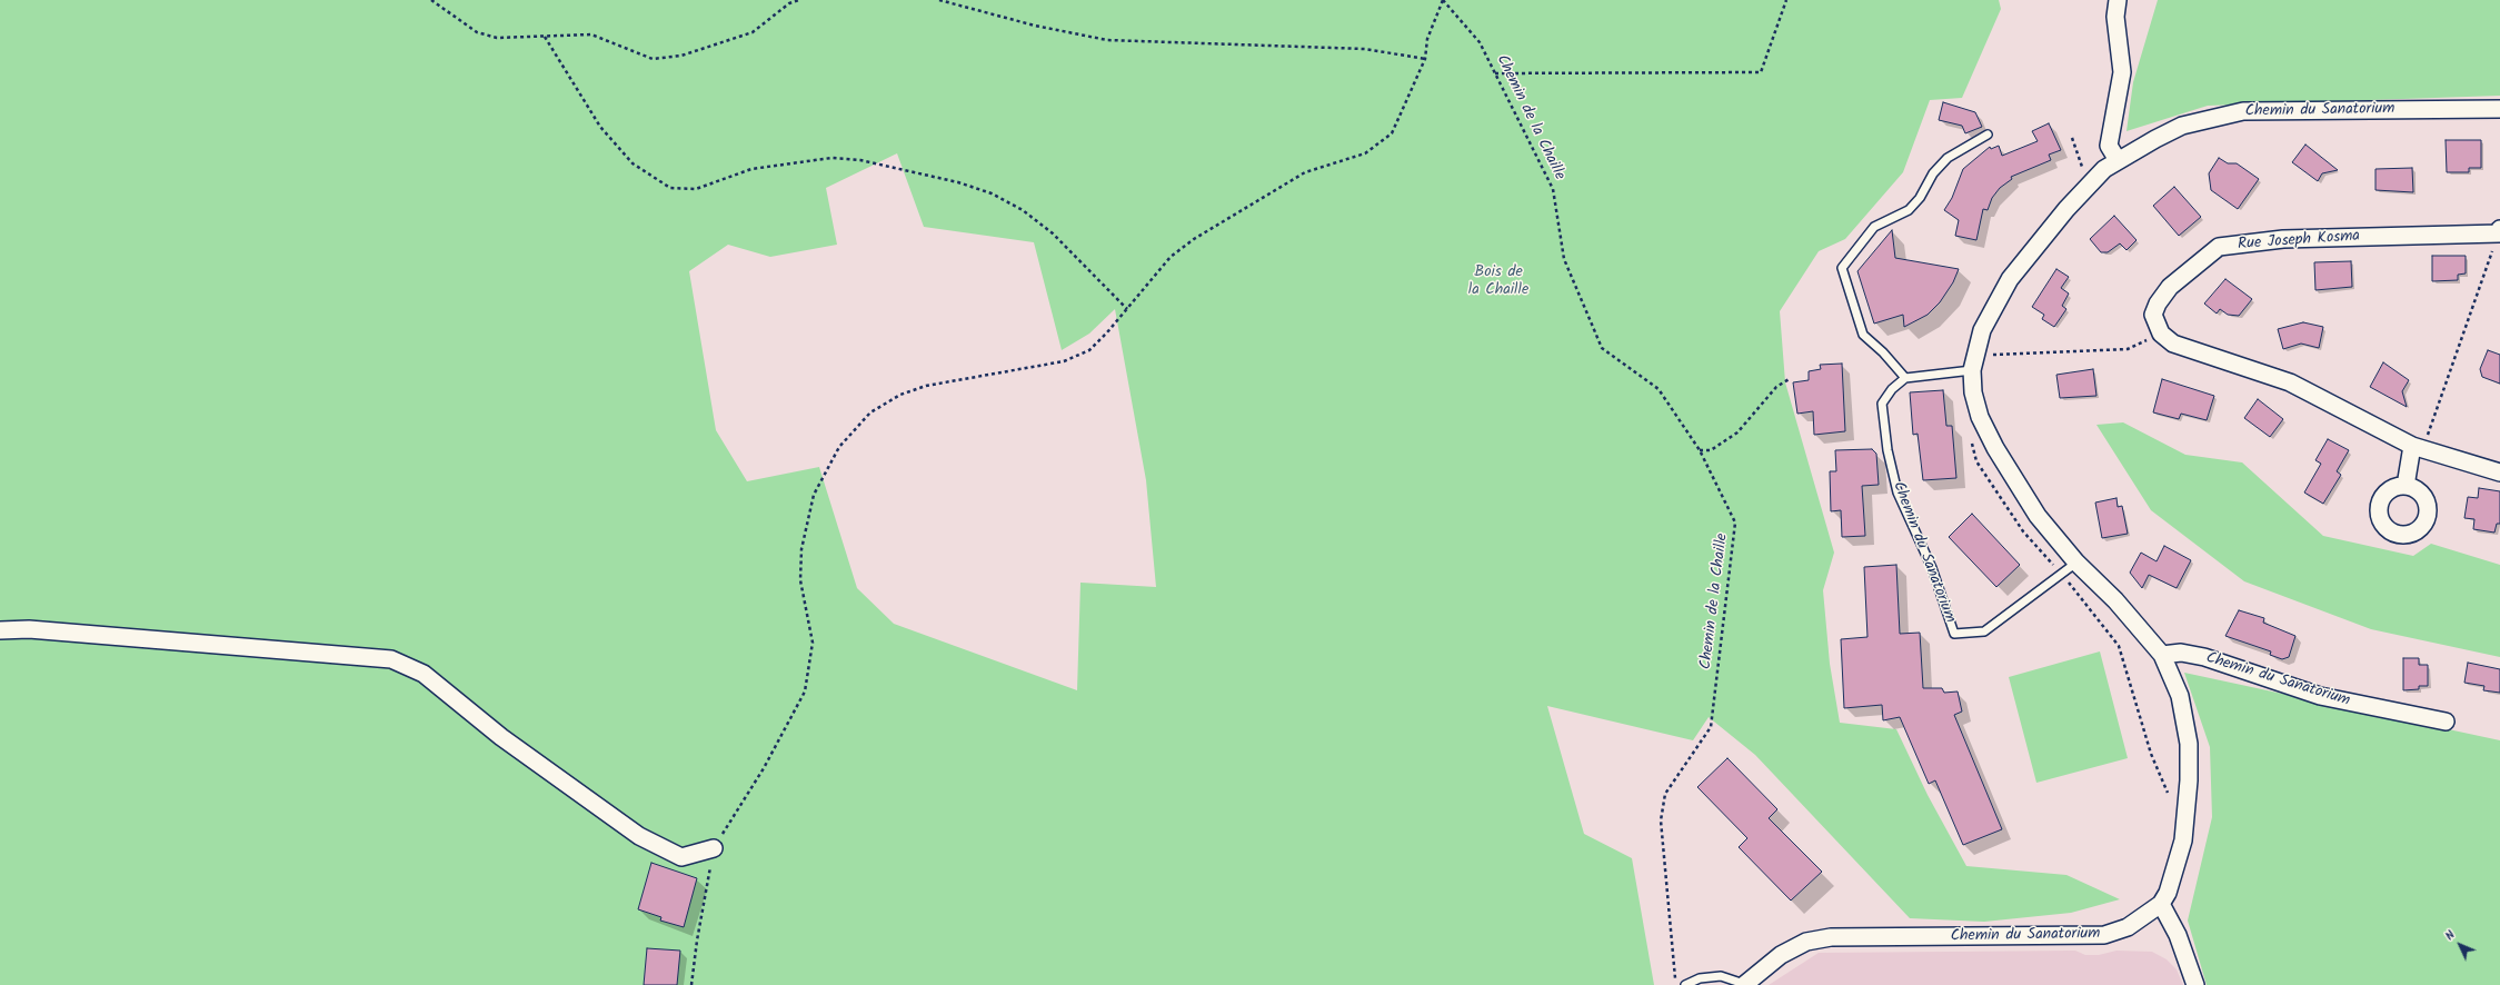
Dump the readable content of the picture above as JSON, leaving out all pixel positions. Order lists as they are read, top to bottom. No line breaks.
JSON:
{"streets":{"street":["Chemin du Sanatorium","Rue Joseph Kosma"],"path":["Chemin de la Chaille"]},"parks":["Bois de la Chaille"],"north":"top left"}
